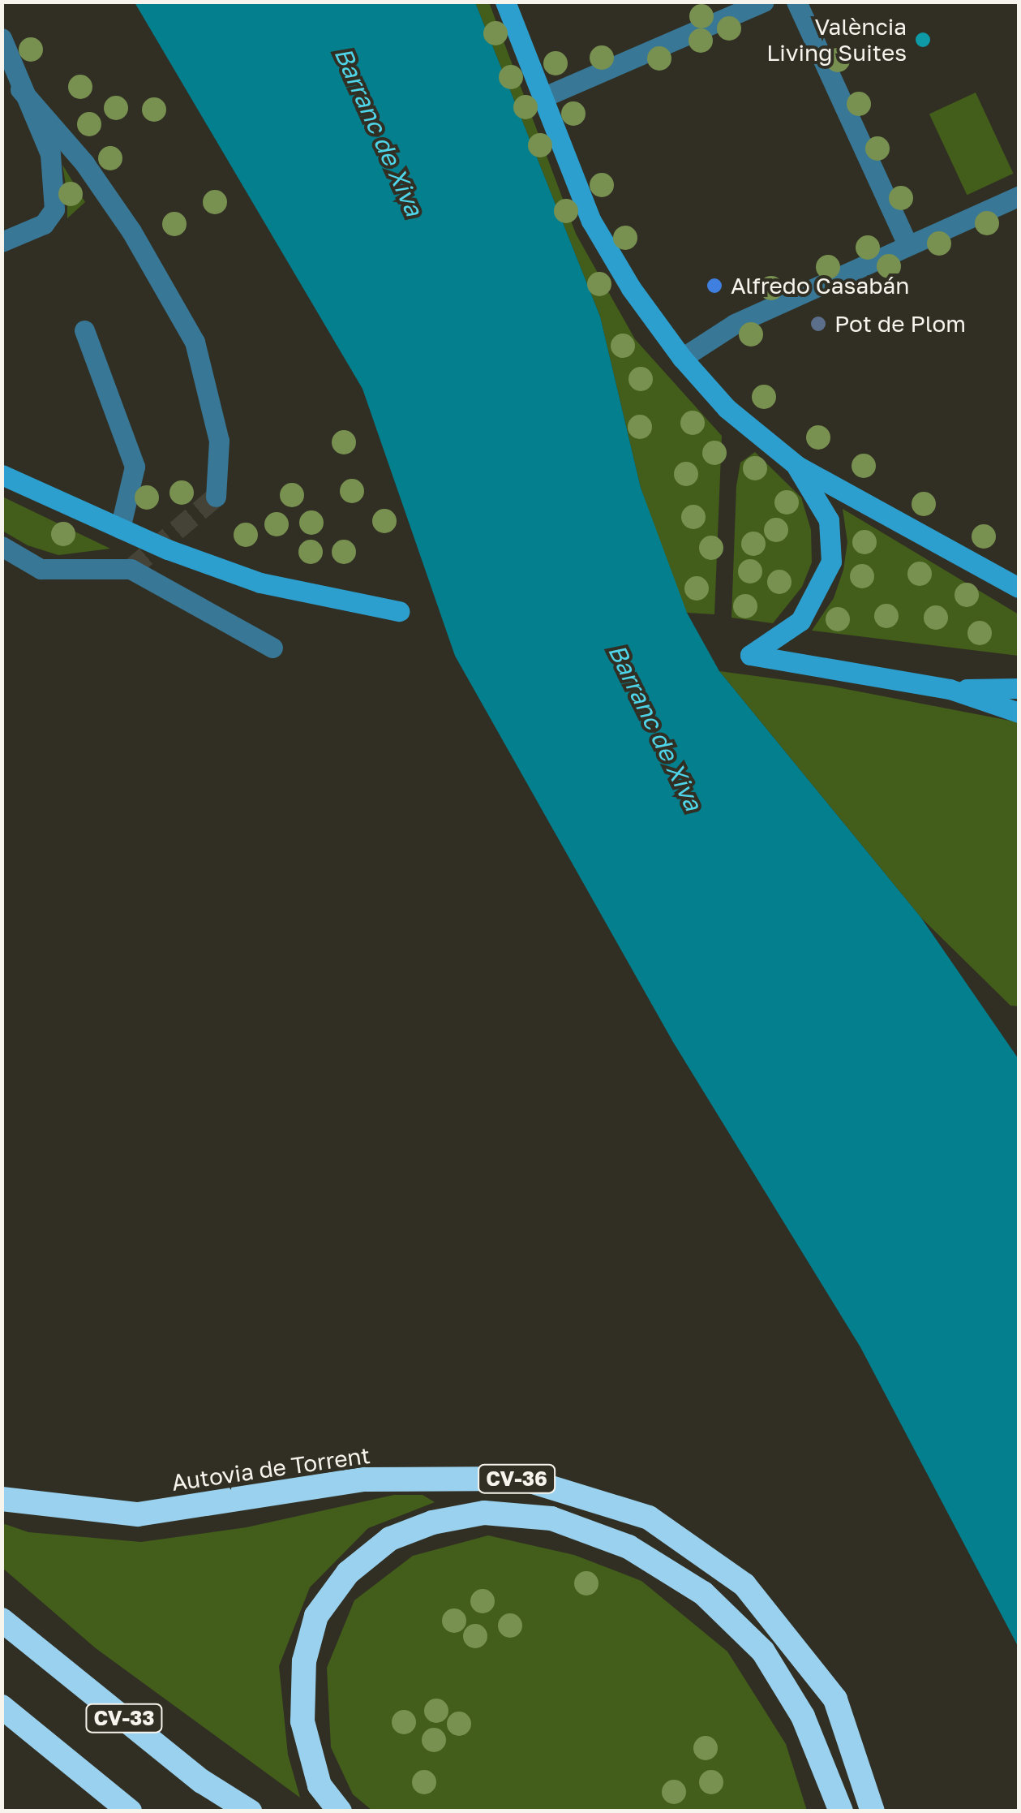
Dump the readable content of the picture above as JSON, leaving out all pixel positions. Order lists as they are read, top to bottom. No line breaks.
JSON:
{"streets":{"highway":["Autovia de Torrent","CV-36","CV-33"]},"water":["Barranc de Xiva"],"places":["València Living Suites","Alfredo Casabán","Pot de Plom"]}
